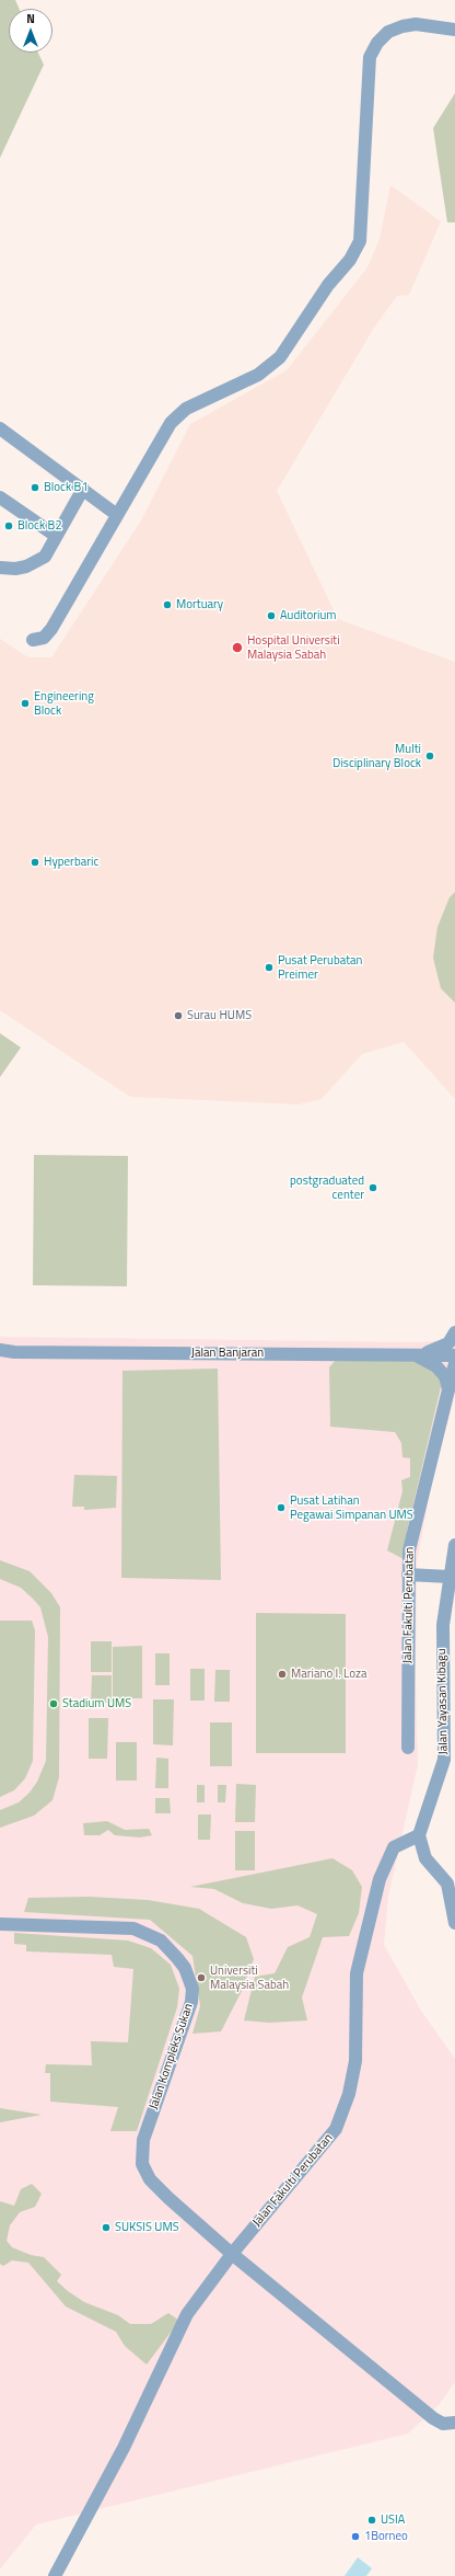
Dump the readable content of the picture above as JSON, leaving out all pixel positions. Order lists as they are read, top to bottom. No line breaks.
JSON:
{"streets":{"street":["Jalan Banjaran","Jalan Fakulti Perubatan","Jalan Yayasan Kibagu","Jalan Kompleks Sukan"]},"crossings":[["Jalan Fakulti Perubatan","Jalan Yayasan Kibagu"],["Jalan Fakulti Perubatan","Jalan Kompleks Sukan"]],"places":["Block B1","Block B2","Mortuary","Auditorium","Hospital Universiti Malaysia Sabah","Engineering Block","Multi Disciplinary Block","Hyperbaric","Pusat Perubatan Preimer","Surau HUMS","postgraduated center","Pusat Latihan Pegawai Simpanan UMS","Mariano I. Loza","Stadium UMS","Universiti Malaysia Sabah","SUKSIS UMS","USIA","1Borneo"],"north":"top"}
